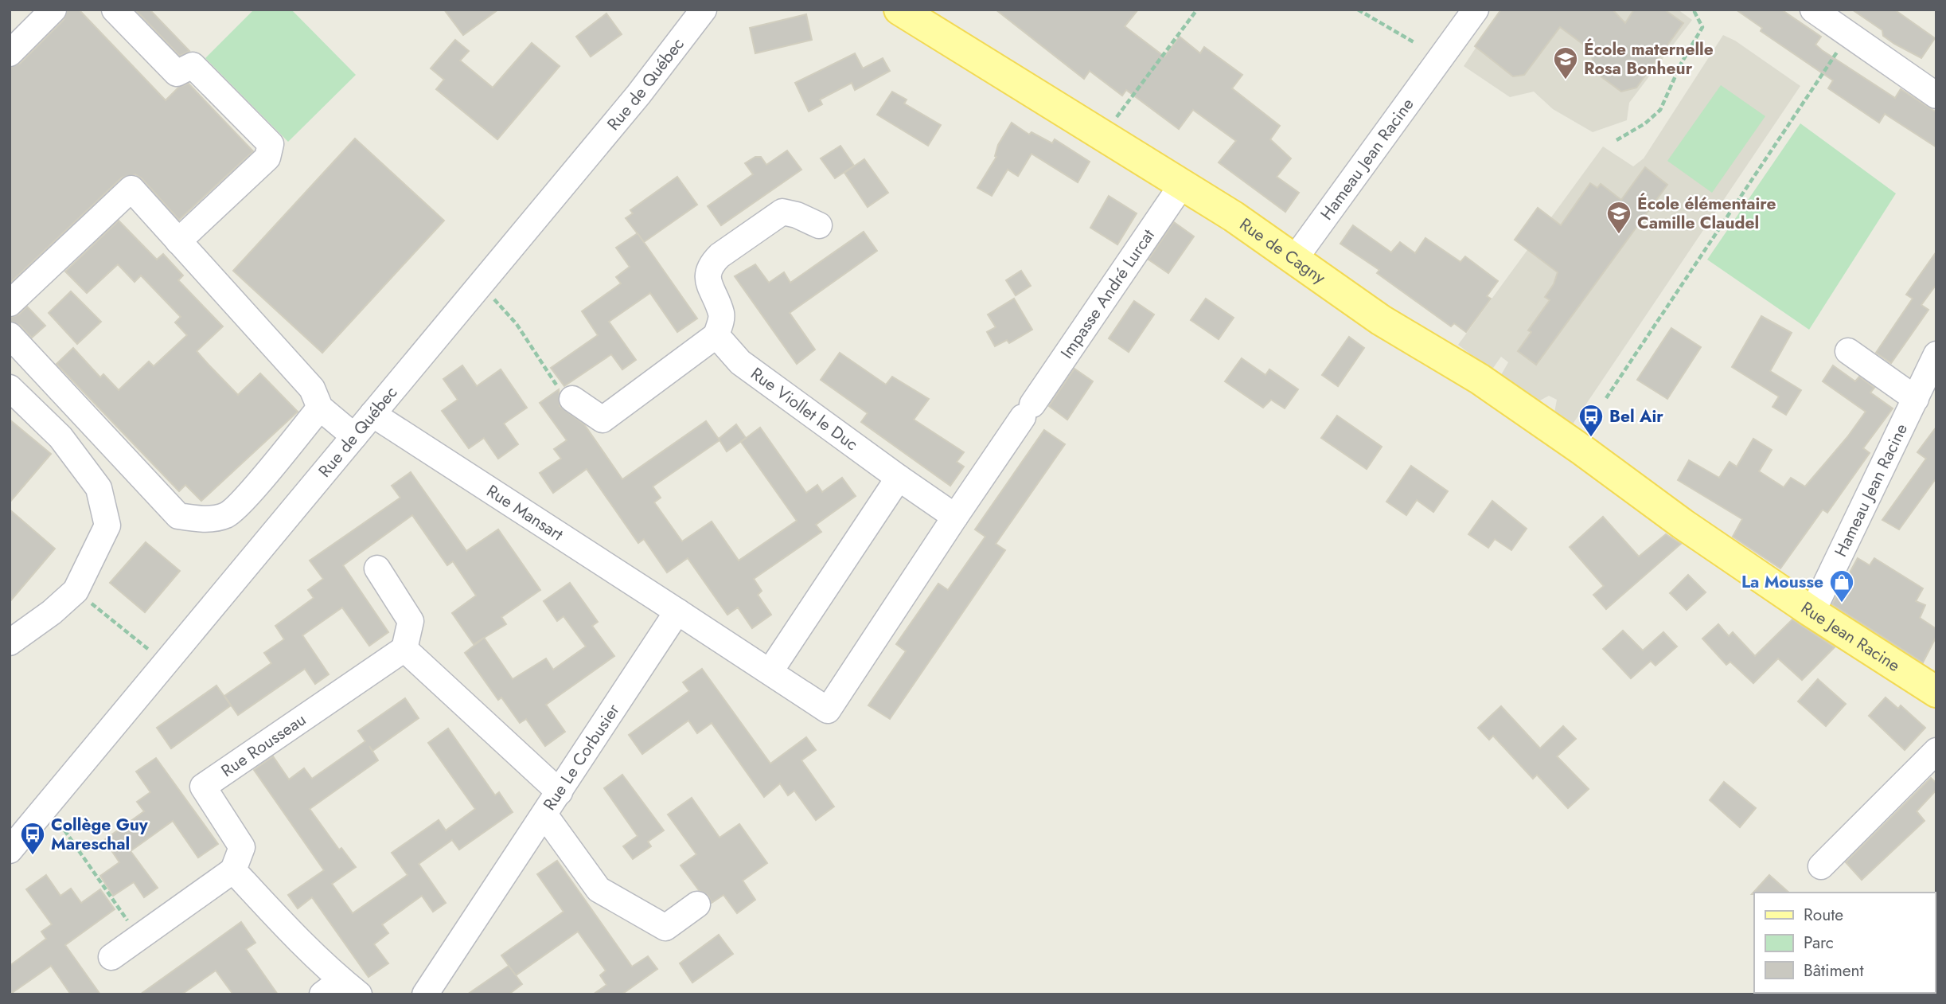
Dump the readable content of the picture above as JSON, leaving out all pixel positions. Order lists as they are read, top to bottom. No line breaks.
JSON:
{"streets":{"main road":["Rue de Cagny","Rue Jean Racine"],"street":["Rue de Québec","Hameau Jean Racine","Impasse André Lurcat","Rue Viollet le Duc","Rue Mansart","Rue Rousseau","Rue Le Corbusier"]},"crossings":[["Rue de Québec","Rue Mansart"],["Hameau Jean Racine","Rue de Cagny"],["Hameau Jean Racine","Rue Jean Racine"],["Rue de Cagny","Impasse André Lurcat"],["Rue de Cagny","Rue Jean Racine"],["Rue Mansart","Rue Le Corbusier"]],"places":{"school or university":["École maternelle Rosa Bonheur","École élémentaire Camille Claudel"],"bus stop":["Bel Air","Collège Guy Mareschal"],"shop":["La Mousse"]},"legend":["Route","Parc","Bâtiment"]}
